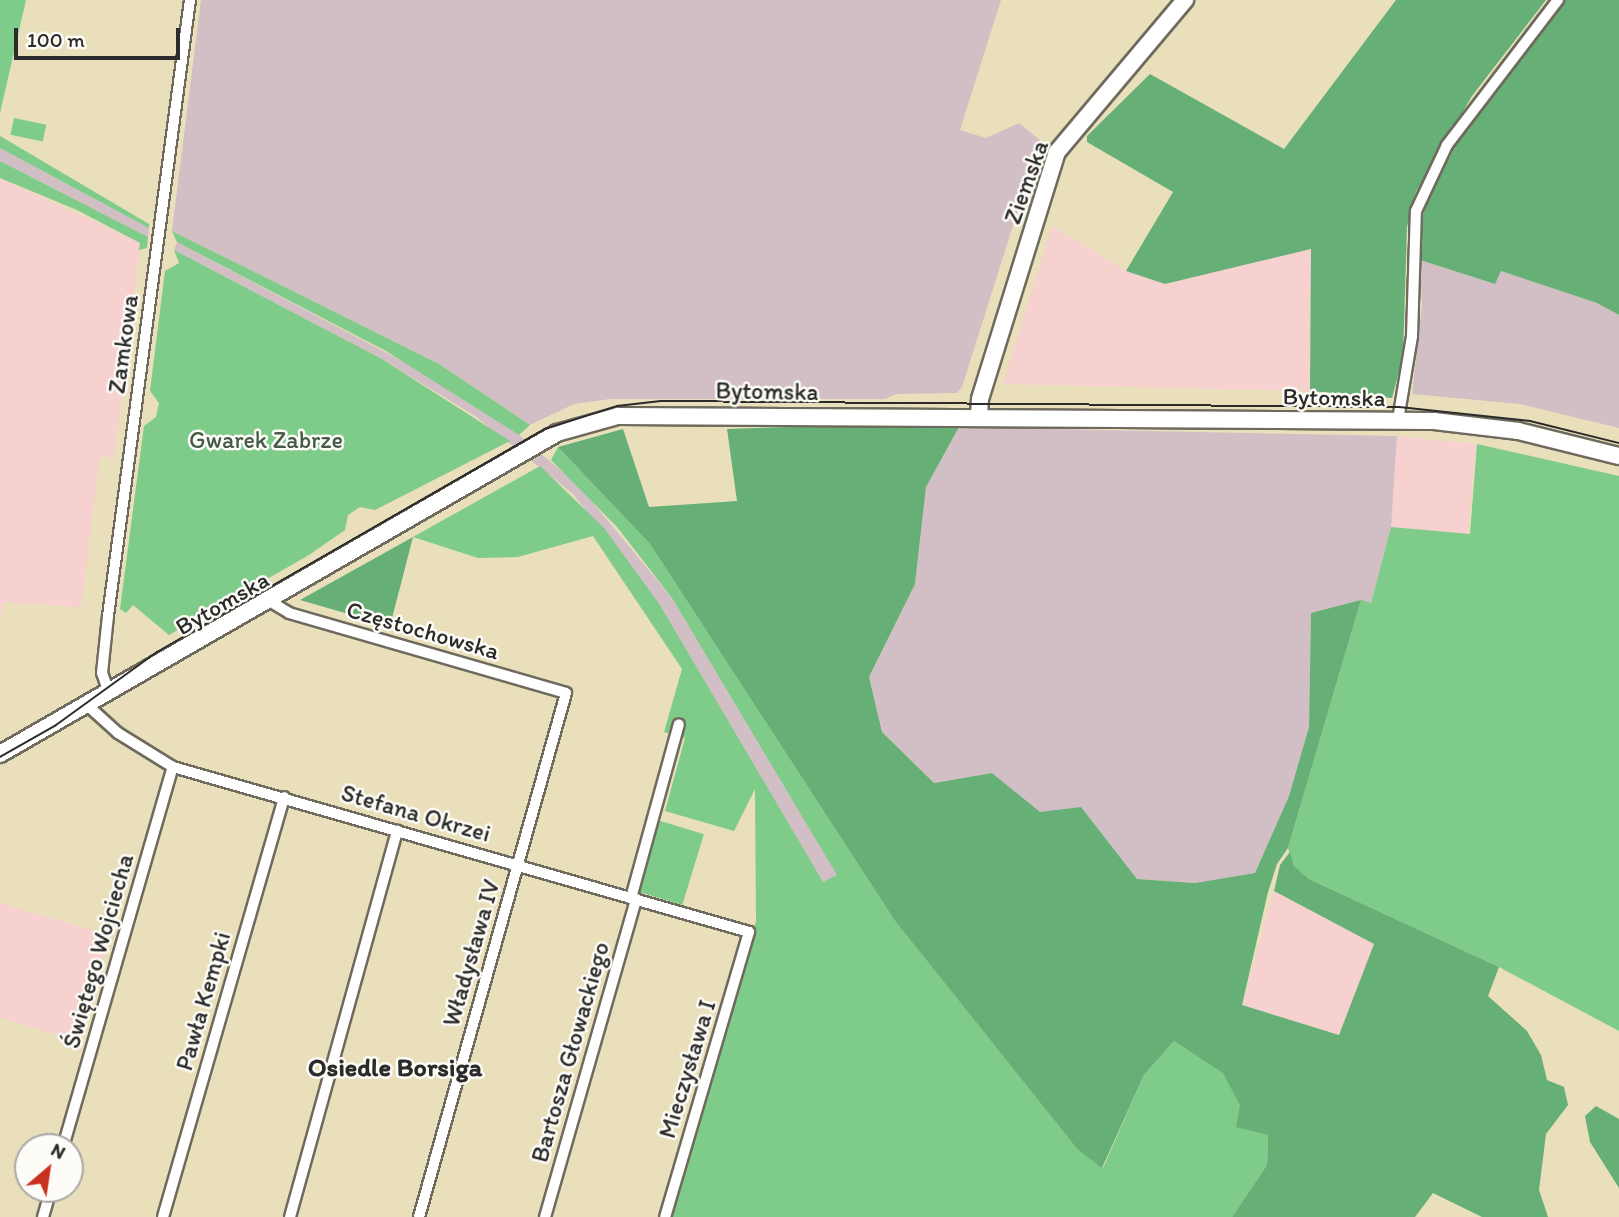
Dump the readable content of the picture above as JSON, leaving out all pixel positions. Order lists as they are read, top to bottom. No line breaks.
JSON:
{"streets":{"street":["Ziemska","Zamkowa","Bytomska","Częstochowska","Stefana Okrzei","Świętego Wojciecha","Władysława IV","Pawła Kempki","Bartosza Głowackiego","Mieczysława I"]},"crossings":[["Ziemska","Bytomska"],["Zamkowa","Bytomska"],["Bytomska","Częstochowska"],["Bytomska","Stefana Okrzei"],["Częstochowska","Władysława IV"],["Stefana Okrzei","Świętego Wojciecha"],["Stefana Okrzei","Władysława IV"],["Stefana Okrzei","Pawła Kempki"],["Stefana Okrzei","Bartosza Głowackiego"],["Stefana Okrzei","Mieczysława I"]],"districts":["Osiedle Borsiga"],"parks":["Gwarek Zabrze"],"scale_bar":"100 m","north":"top right"}
